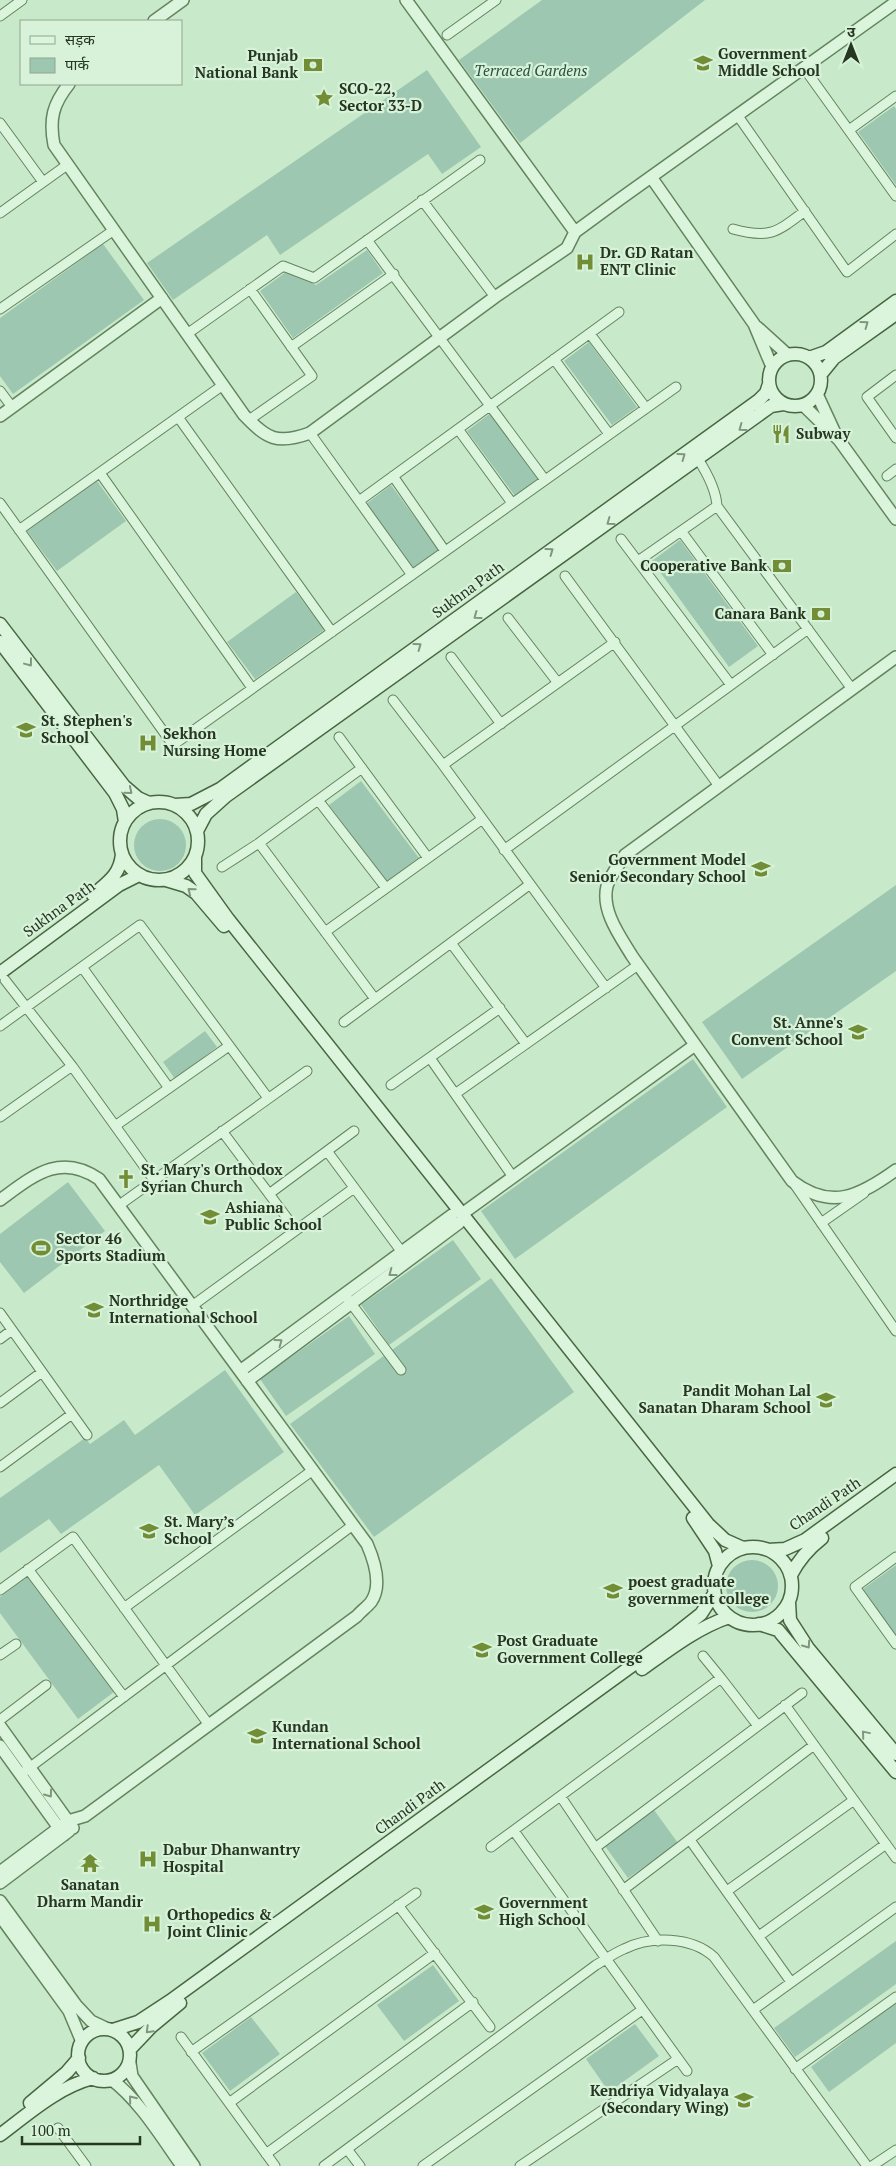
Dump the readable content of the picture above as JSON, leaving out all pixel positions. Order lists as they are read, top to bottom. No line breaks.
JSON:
{"streets":{"main road":["Sukhna Path","Chandi Path"]},"parks":["Terraced Gardens"],"places":{"school or university":["Government Middle School","St. Stephen's School","Government Model Senior Secondary School","St. Anne's Convent School","Ashiana Public School","Northridge International School","Pandit Mohan Lal Sanatan Dharam School","St. Mary’s School","poest graduate government college","Post Graduate Government College","Kundan International School","Government High School","Kendriya Vidyalaya (Secondary Wing)"],"bank":["Punjab National Bank","Cooperative Bank","Canara Bank"],"place":["SCO-22, Sector 33-D"],"hospital":["Dr. GD Ratan ENT Clinic","Sekhon Nursing Home","Dabur Dhanwantry Hospital","Orthopedics & Joint Clinic"],"restaurant":["Subway"],"church":["St. Mary's Orthodox Syrian Church"],"sports":["Sector 46 Sports Stadium"],"temple":["Sanatan Dharm Mandir"]},"legend":["सड़क","पार्क"],"scale_bar":"100 m","north":"top"}
